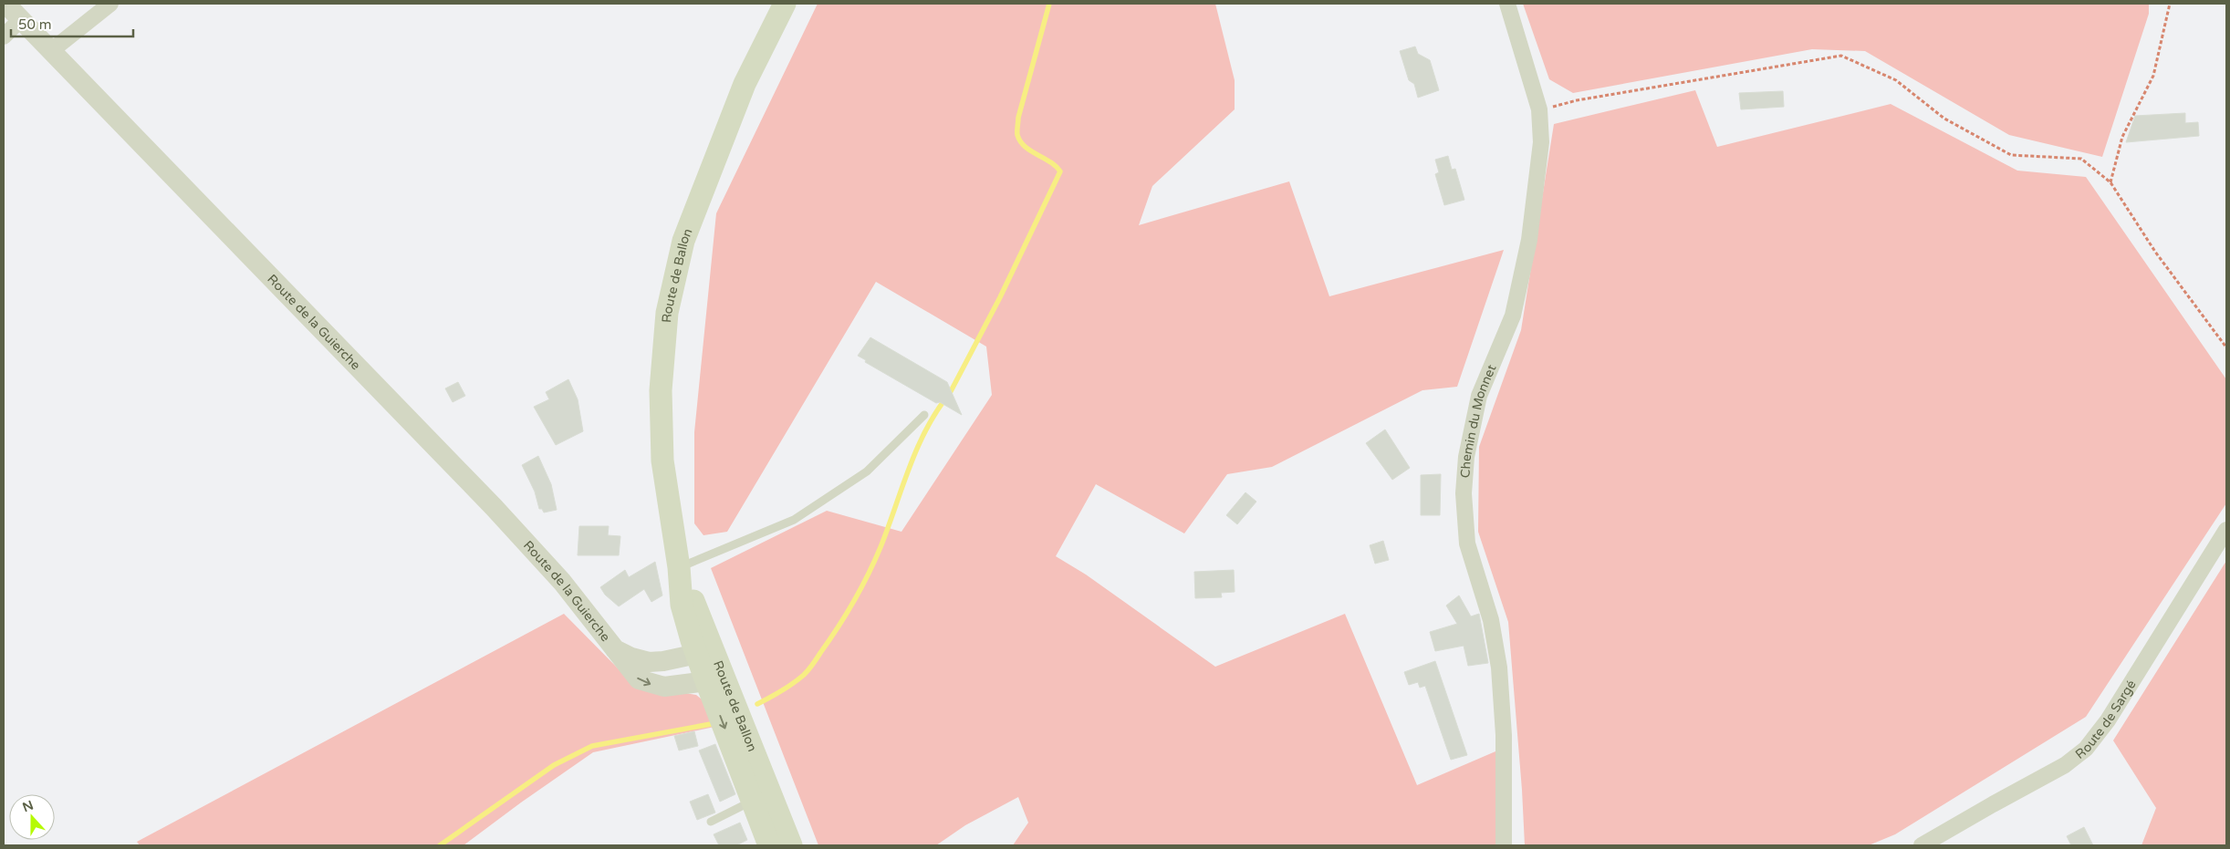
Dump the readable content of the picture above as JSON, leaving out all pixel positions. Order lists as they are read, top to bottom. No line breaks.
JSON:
{"streets":{"main road":["Route de Ballon"],"street":["Route de la Guierche","Chemin du Monnet","Route de Sargé"]},"crossings":[["Route de Ballon","Route de la Guierche"]],"scale_bar":"50 m","north":"top"}
